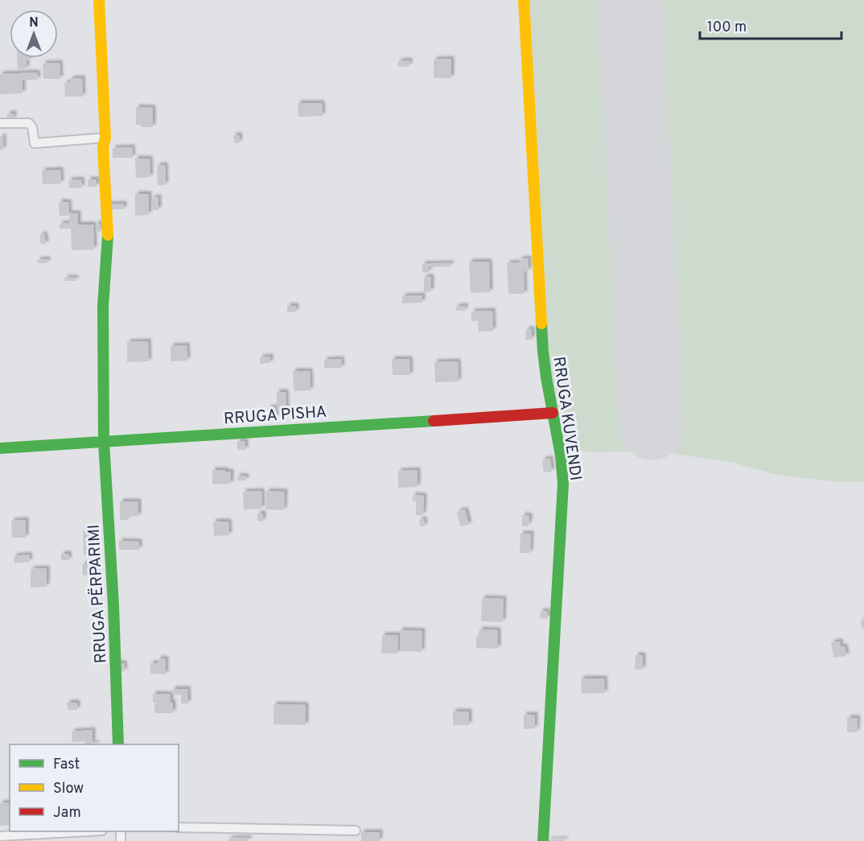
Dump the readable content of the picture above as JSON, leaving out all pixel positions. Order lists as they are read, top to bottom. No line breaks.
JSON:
{"streets":{"street":["RRUGA PISHA","RRUGA KUVENDI","RRUGA PËRPARIMI"]},"crossings":[["RRUGA PISHA","RRUGA KUVENDI"],["RRUGA PISHA","RRUGA PËRPARIMI"]],"legend":["Fast","Slow","Jam"],"scale_bar":"100 m","north":"top"}
